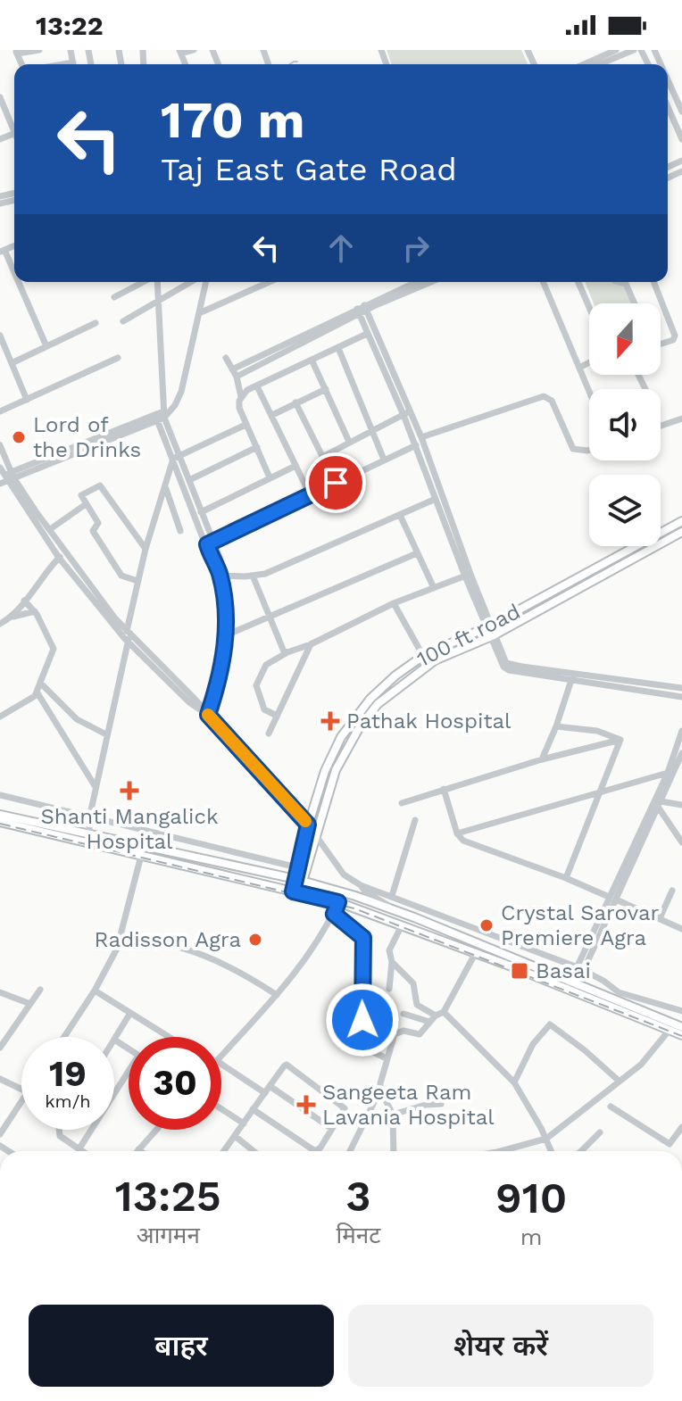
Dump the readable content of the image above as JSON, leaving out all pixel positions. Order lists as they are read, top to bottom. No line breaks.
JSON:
{"streets":{"main road":["100 ft road"]},"places":{"other":["Lord of the Drinks","Crystal Sarovar Premiere Agra","Radisson Agra"],"health":["Pathak Hospital","Shanti Mangalick Hospital","Sangeeta Ram Lavania Hospital"],"transit":["Basai"]},"north":"bottom","page":{"status":"13:22","turn":["170 m","Taj East Gate Road"],"speed":"19 km/h","limit":"30","eta":["13:25","आगमन","3","मिनट","910","m"],"buttons":["बाहर","शेयर करें"]}}
